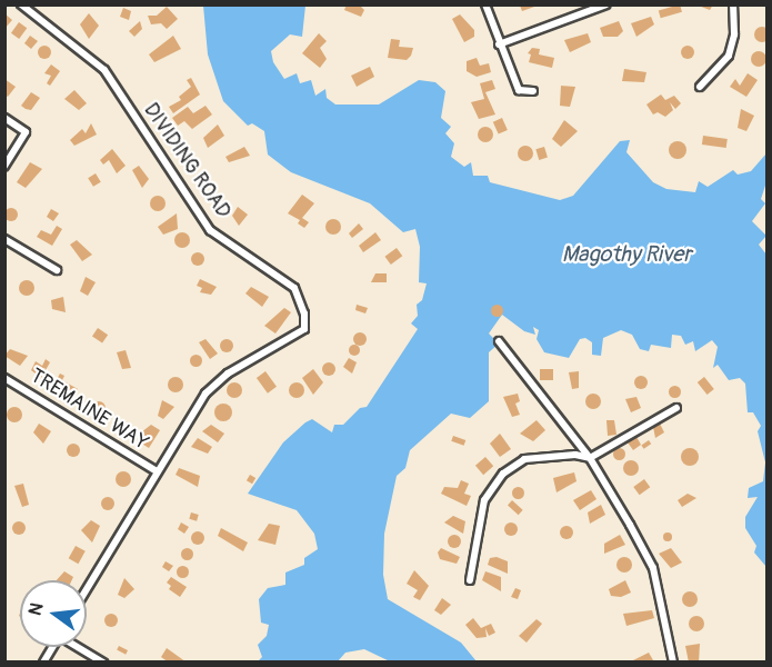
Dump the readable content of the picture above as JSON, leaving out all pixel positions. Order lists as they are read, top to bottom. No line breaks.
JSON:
{"streets":{"street":["DIVIDING ROAD","TREMAINE WAY"]},"crossings":[["DIVIDING ROAD","TREMAINE WAY"]],"water":["Magothy River"],"north":"left"}
